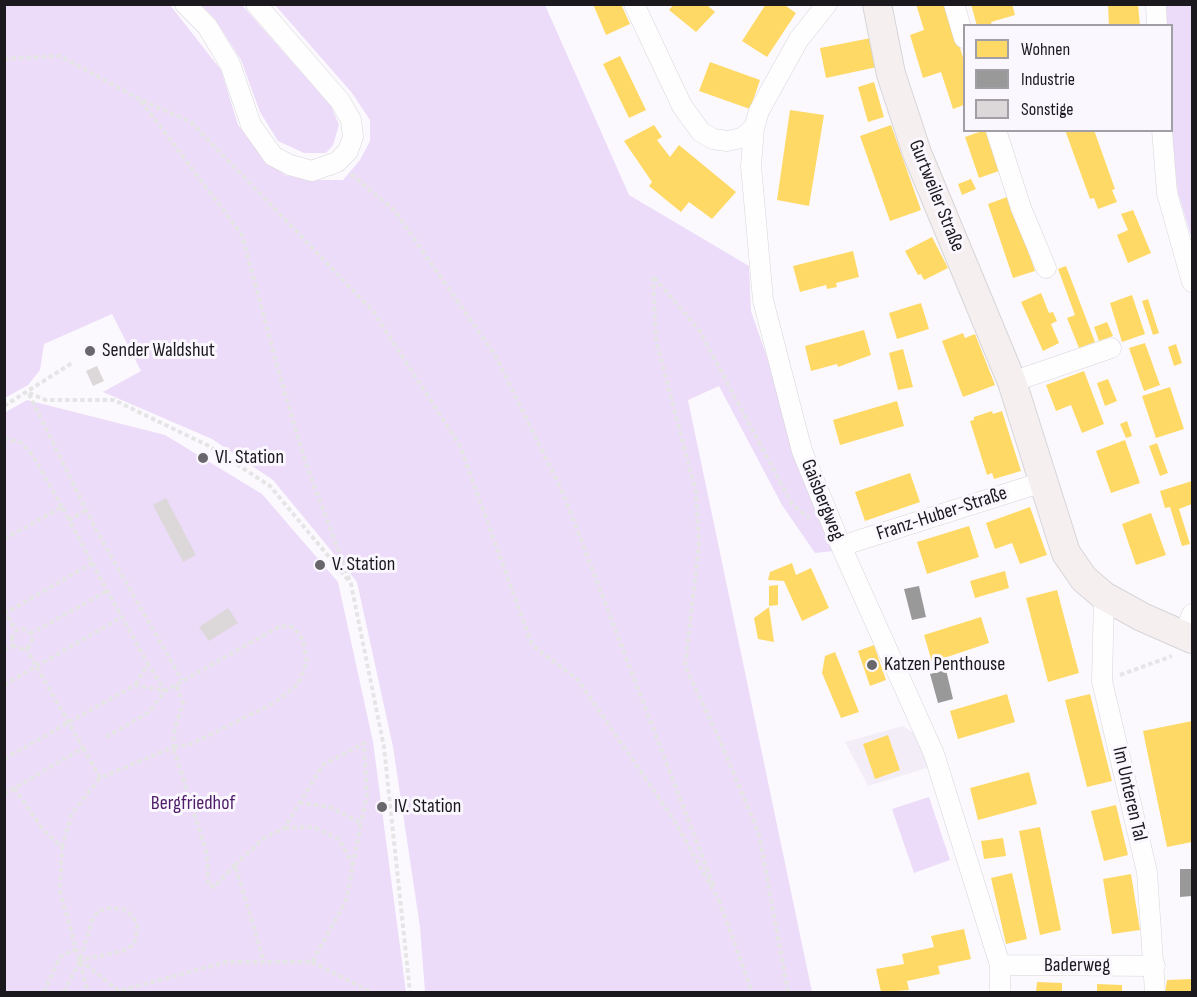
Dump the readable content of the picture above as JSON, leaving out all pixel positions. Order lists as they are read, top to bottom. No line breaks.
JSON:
{"streets":{"main road":["Gurtweiler Straße"],"street":["Gaisbergweg","Franz-Huber-Straße","Im Unteren Tal","Baderweg"]},"crossings":[["Gurtweiler Straße","Franz-Huber-Straße"],["Gurtweiler Straße","Im Unteren Tal"],["Gaisbergweg","Franz-Huber-Straße"],["Gaisbergweg","Baderweg"],["Im Unteren Tal","Baderweg"]],"parks":["Bergfriedhof"],"places":["Sender Waldshut","VI. Station","V. Station","Katzen Penthouse","IV. Station"],"legend":["Wohnen","Industrie","Sonstige"]}
